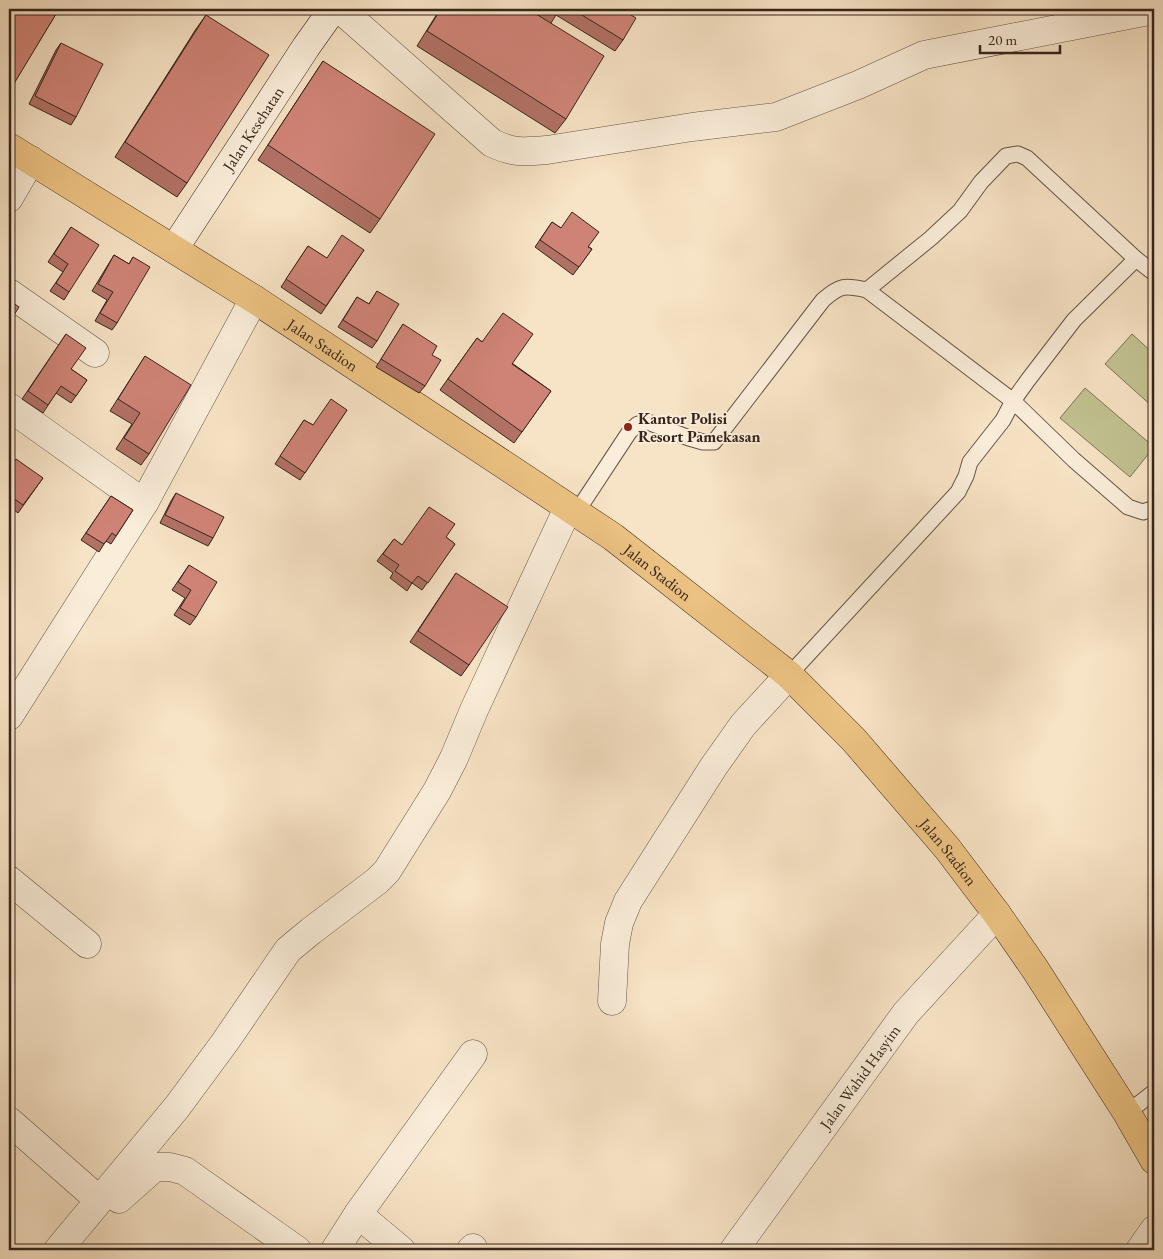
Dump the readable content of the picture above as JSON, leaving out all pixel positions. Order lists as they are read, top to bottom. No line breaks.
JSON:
{"streets":{"main road":["Jalan Stadion"],"street":["Jalan Kesehatan","Jalan Wahid Hasyim"]},"crossings":[["Jalan Kesehatan","Jalan Stadion"],["Jalan Stadion","Jalan Wahid Hasyim"]],"places":["Kantor Polisi Resort Pamekasan"],"scale_bar":"20 m"}
